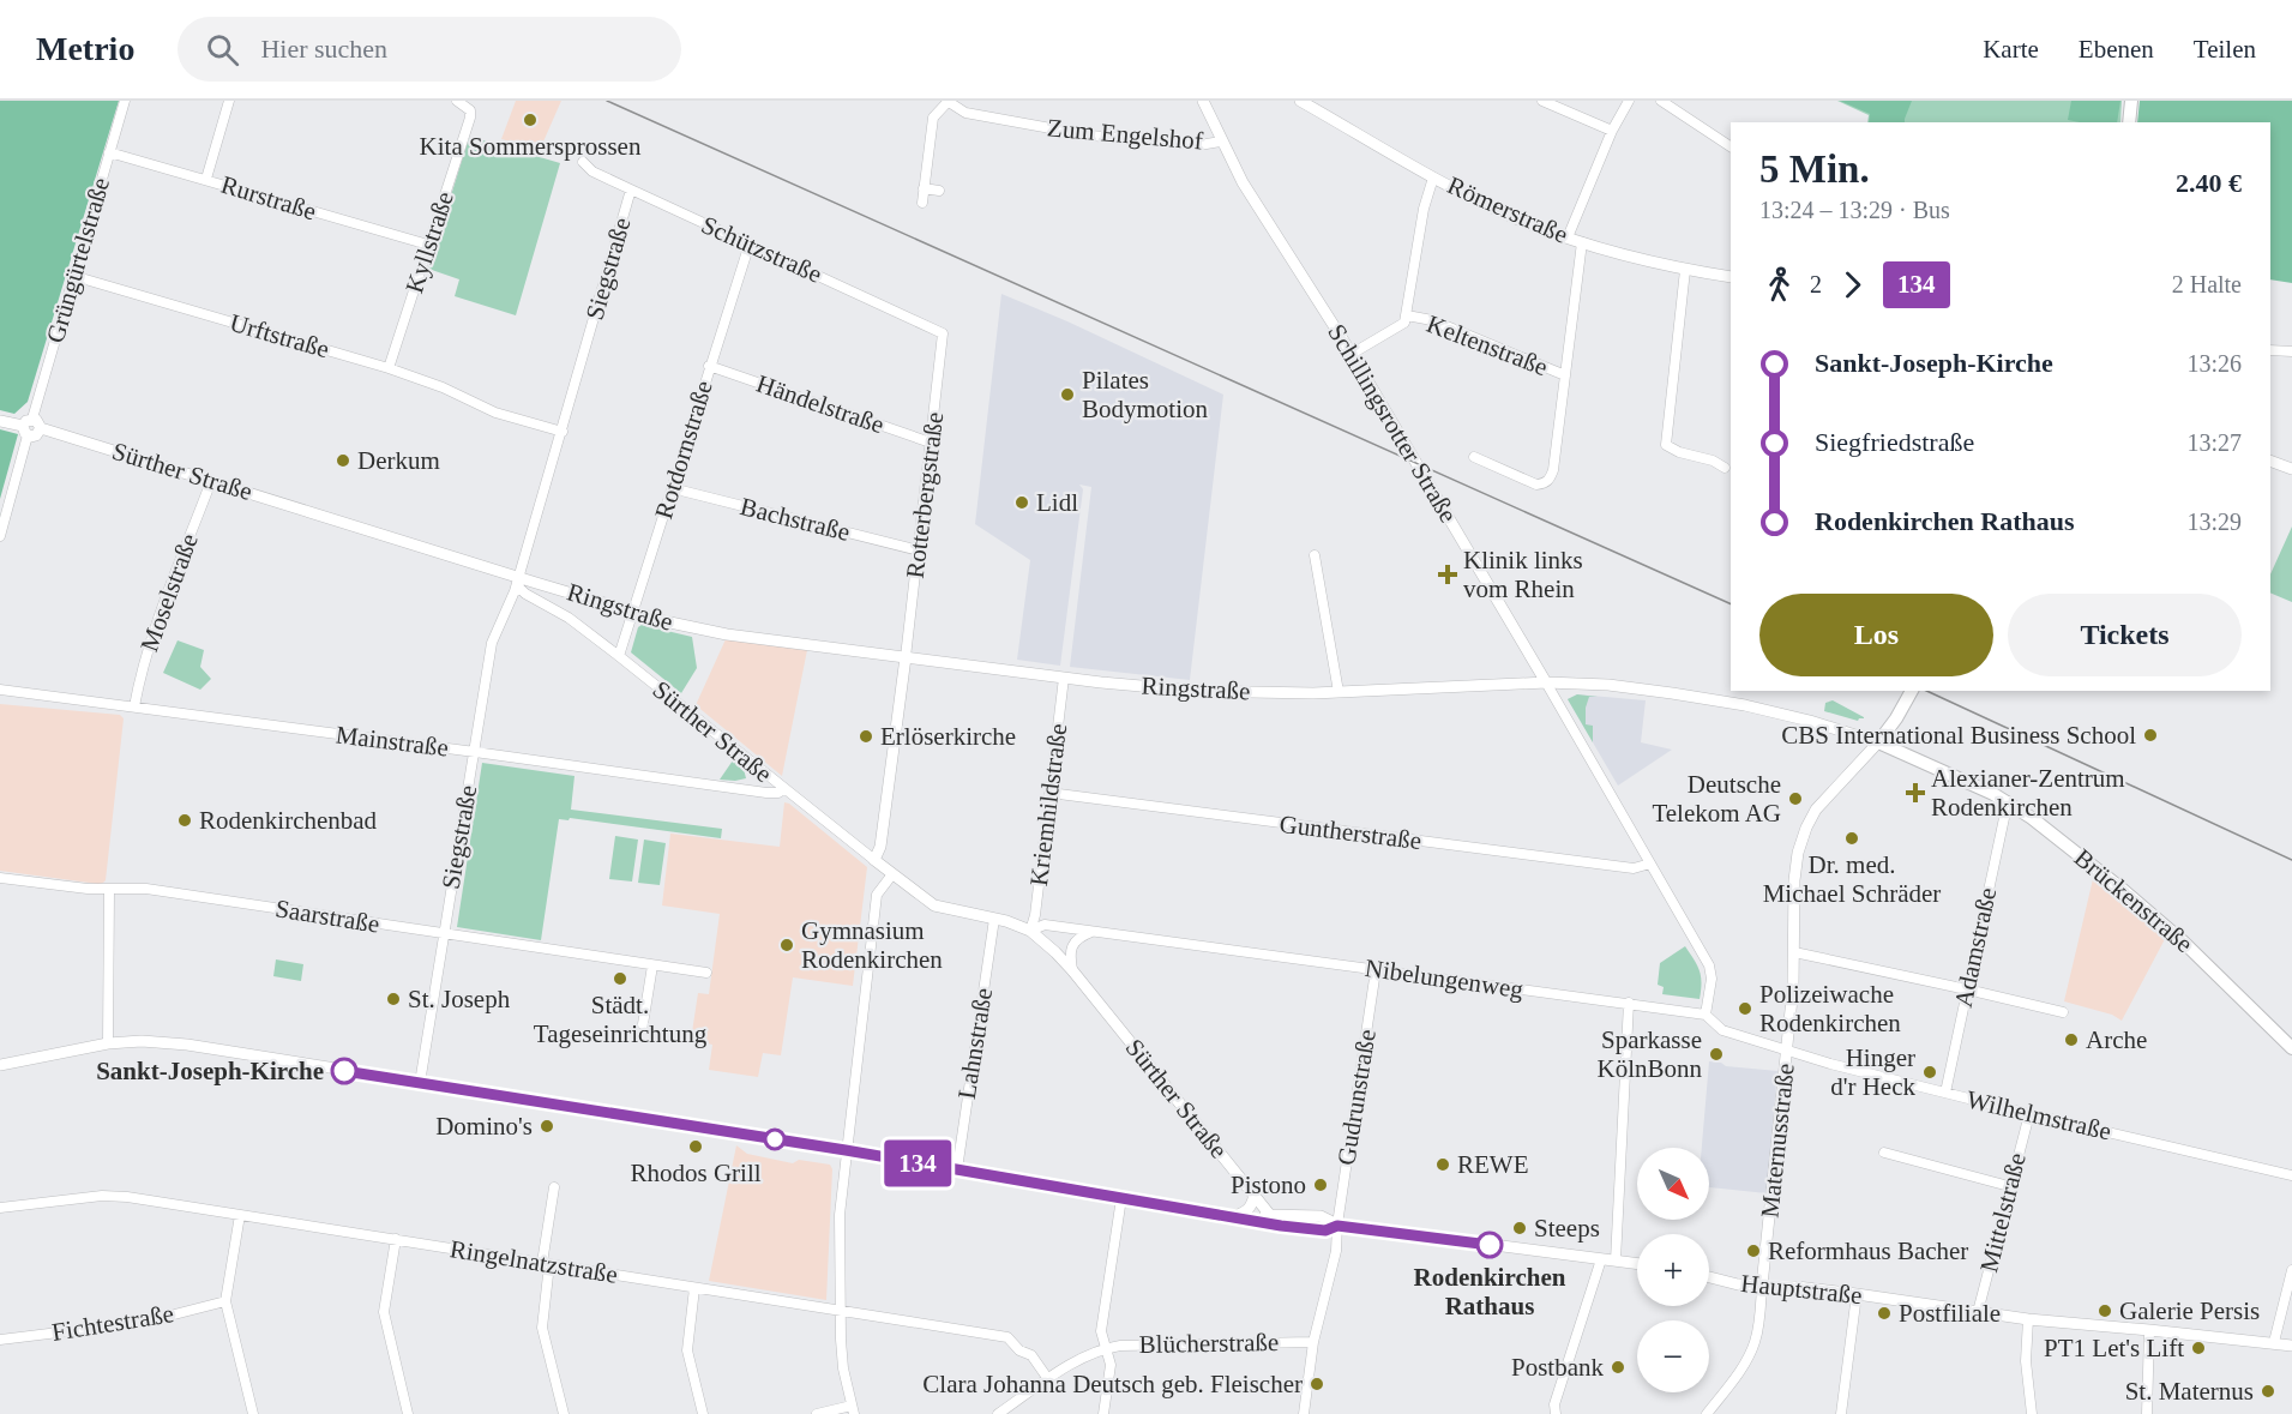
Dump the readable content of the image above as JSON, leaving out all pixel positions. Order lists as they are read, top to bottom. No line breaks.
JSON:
{"streets":{"main road":["Brückenstraße","Maternusstraße"],"street":["Zum Engelshof","Rurstraße","Römerstraße","Kyllstraße","Schützstraße","Grüngürtelstraße","Siegstraße","Urftstraße","Keltenstraße","Händelstraße","Schillingsrotter Straße","Rotdornstraße","Sürther Straße","Rotterbergstraße","Bachstraße","Moselstraße","Ringstraße","Mainstraße","Kriemhildstraße","Guntherstraße","Saarstraße","Adamstraße","Nibelungenweg","Lahnstraße","Gudrunstraße","Wilhelmstraße","Mittelstraße","Ringelnatzstraße","Hauptstraße","Fichtestraße","Blücherstraße"]},"crossings":[["Zum Engelshof","Schillingsrotter Straße"],["Rurstraße","Kyllstraße"],["Rurstraße","Grüngürtelstraße"],["Römerstraße","Keltenstraße"],["Kyllstraße","Urftstraße"],["Schützstraße","Siegstraße"],["Schützstraße","Rotdornstraße"],["Schützstraße","Rotterbergstraße"],["Grüngürtelstraße","Urftstraße"],["Grüngürtelstraße","Sürther Straße"],["Siegstraße","Urftstraße"],["Siegstraße","Sürther Straße"],["Siegstraße","Ringstraße"],["Siegstraße","Mainstraße"],["Siegstraße","Saarstraße"],["Händelstraße","Rotdornstraße"],["Händelstraße","Rotterbergstraße"],["Schillingsrotter Straße","Ringstraße"],["Schillingsrotter Straße","Guntherstraße"],["Schillingsrotter Straße","Nibelungenweg"],["Rotdornstraße","Sürther Straße"],["Rotdornstraße","Bachstraße"],["Rotdornstraße","Ringstraße"],["Sürther Straße","Moselstraße"],["Sürther Straße","Ringstraße"],["Sürther Straße","Mainstraße"],["Sürther Straße","Kriemhildstraße"],["Sürther Straße","Nibelungenweg"],["Sürther Straße","Lahnstraße"],["Rotterbergstraße","Bachstraße"],["Rotterbergstraße","Ringstraße"],["Moselstraße","Mainstraße"],["Ringstraße","Kriemhildstraße"],["Ringstraße","Brückenstraße"],["Ringstraße","Maternusstraße"],["Kriemhildstraße","Guntherstraße"],["Kriemhildstraße","Nibelungenweg"],["Brückenstraße","Adamstraße"],["Brückenstraße","Maternusstraße"],["Adamstraße","Wilhelmstraße"],["Nibelungenweg","Gudrunstraße"],["Nibelungenweg","Wilhelmstraße"],["Nibelungenweg","Maternusstraße"],["Gudrunstraße","Blücherstraße"],["Wilhelmstraße","Maternusstraße"],["Wilhelmstraße","Mittelstraße"],["Maternusstraße","Hauptstraße"],["Mittelstraße","Hauptstraße"]],"places":{"other":["Kita Sommersprossen","Pilates Bodymotion","Derkum","Lidl","CBS International Business School","Erlöserkirche","Deutsche Telekom AG","Rodenkirchenbad","Dr. med. Michael Schräder","Gymnasium Rodenkirchen","Städt. Tageseinrichtung","St. Joseph","Polizeiwache Rodenkirchen","Arche","Sparkasse KölnBonn","Sankt-Joseph-Kirche","Hinger d'r Heck","Domino's","Rhodos Grill","REWE","Pistono","Steeps","Rodenkirchen Rathaus","Reformhaus Bacher","Galerie Persis","Postfiliale","PT1 Let's Lift","Postbank","Clara Johanna Deutsch geb. Fleischer","St. Maternus"],"health":["Klinik links vom Rhein","Alexianer-Zentrum Rodenkirchen"]},"lines":["bus line 134"],"north":"bottom right","page":{"header":"Metrio","search":"Hier suchen","nav":["Karte","Ebenen","Teilen"],"on_map":"134","heading":["5 Min.","13:24 – 13:29 · Bus","2.40 €"],"legs":["2","134","2 Halte"],"list":[{"name":"Sankt-Joseph-Kirche","value":"13:26"},{"name":"Siegfriedstraße","value":"13:27"},{"name":"Rodenkirchen Rathaus","value":"13:29"}],"buttons":["Los","Tickets"],"map_buttons":["+","−"]}}
